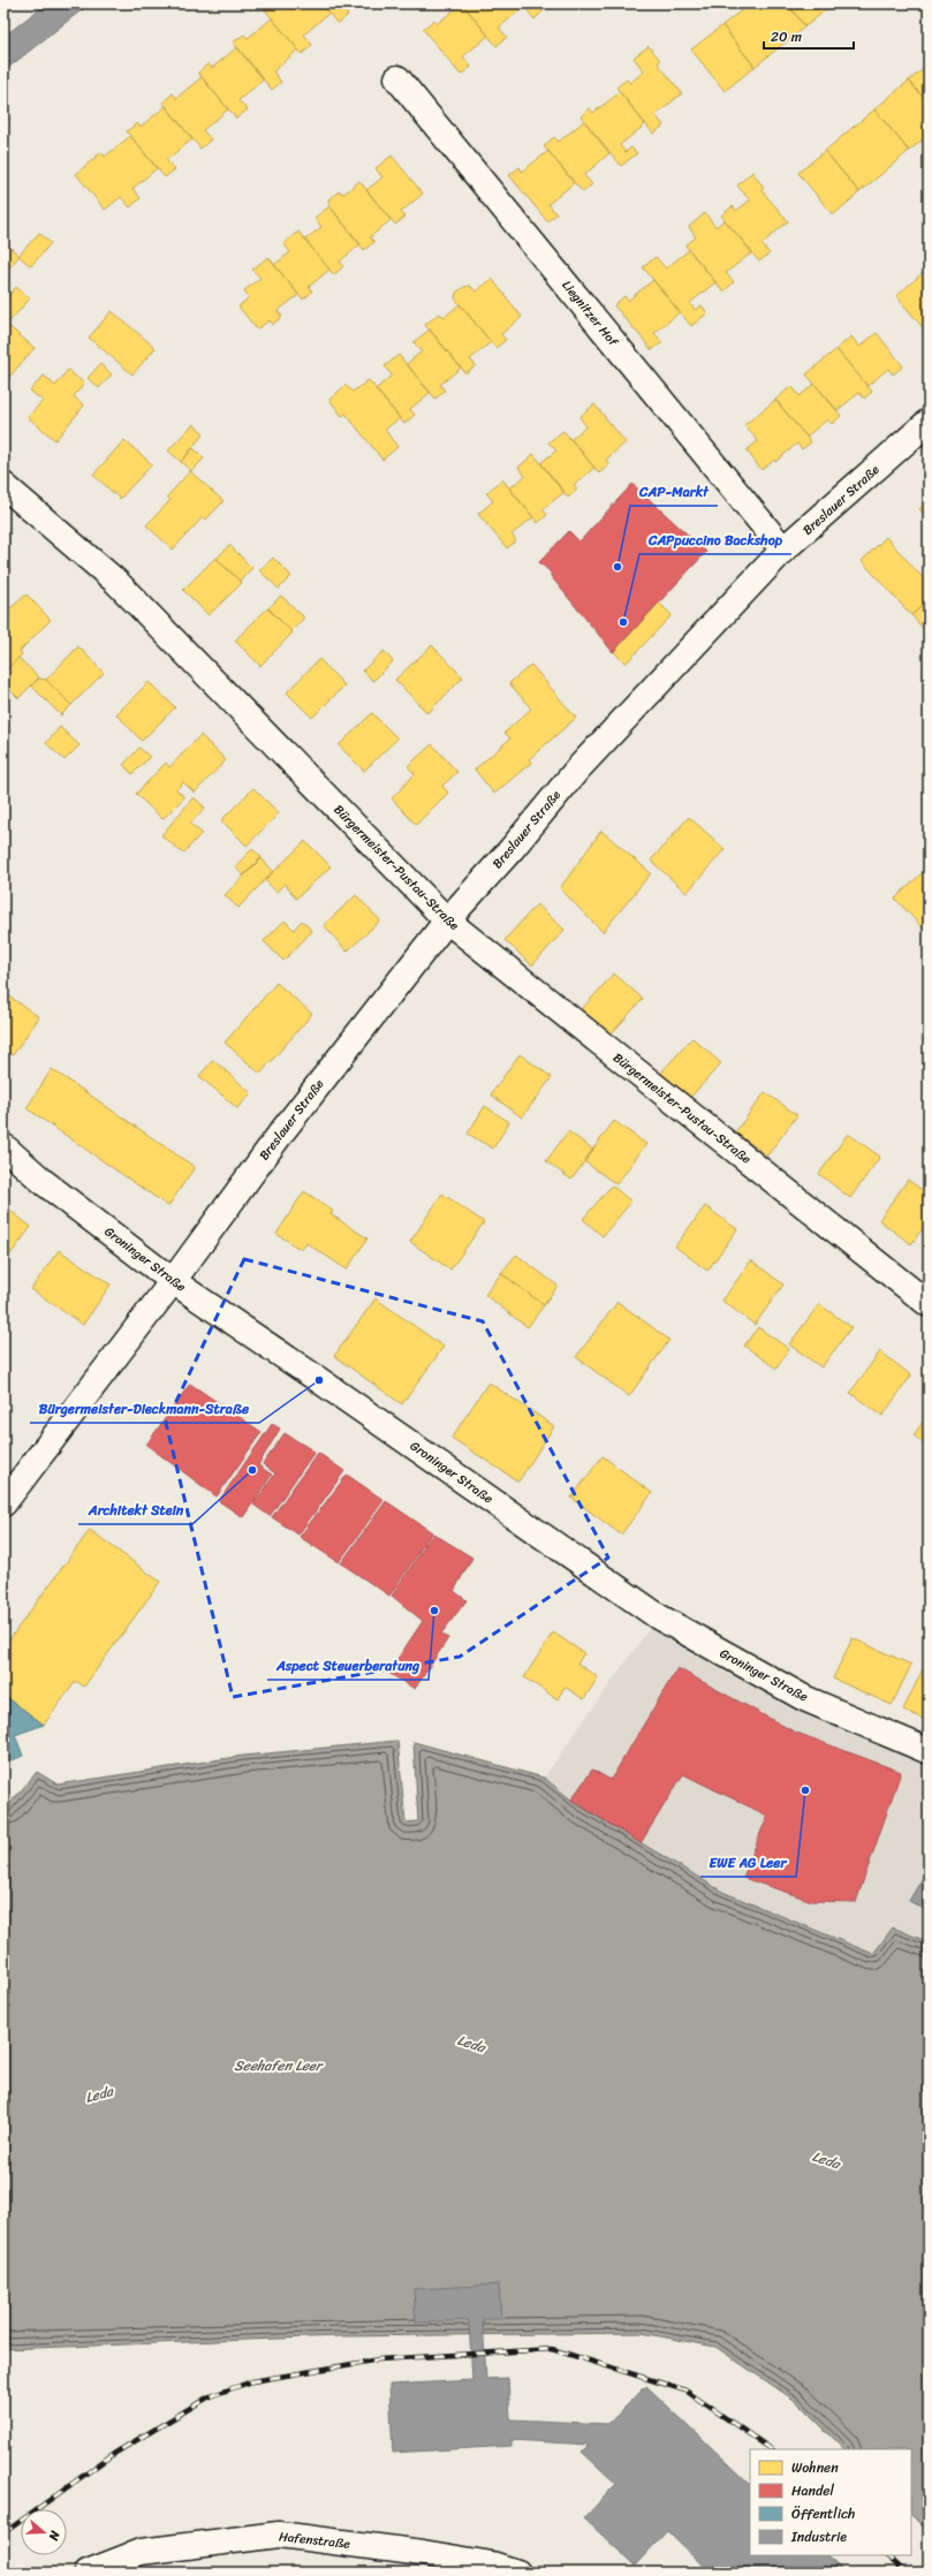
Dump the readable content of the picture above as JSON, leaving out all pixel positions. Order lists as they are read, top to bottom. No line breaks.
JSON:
{"streets":{"street":["Liegnitzer Hof","Breslauer Straße","Bürgermeister-Pustau-Straße","Groninger Straße","Hafenstraße"]},"crossings":[["Liegnitzer Hof","Breslauer Straße"],["Breslauer Straße","Bürgermeister-Pustau-Straße"],["Breslauer Straße","Groninger Straße"]],"water":["Leda","Seehafen Leer"],"places":["CAP-Markt","CAPpuccino Backshop","Bürgermeister-Dieckmann-Straße","Architekt Stein","Aspect Steuerberatung","EWE AG Leer"],"legend":["Wohnen","Handel","Öffentlich","Industrie"],"scale_bar":"20 m","north":"right"}
